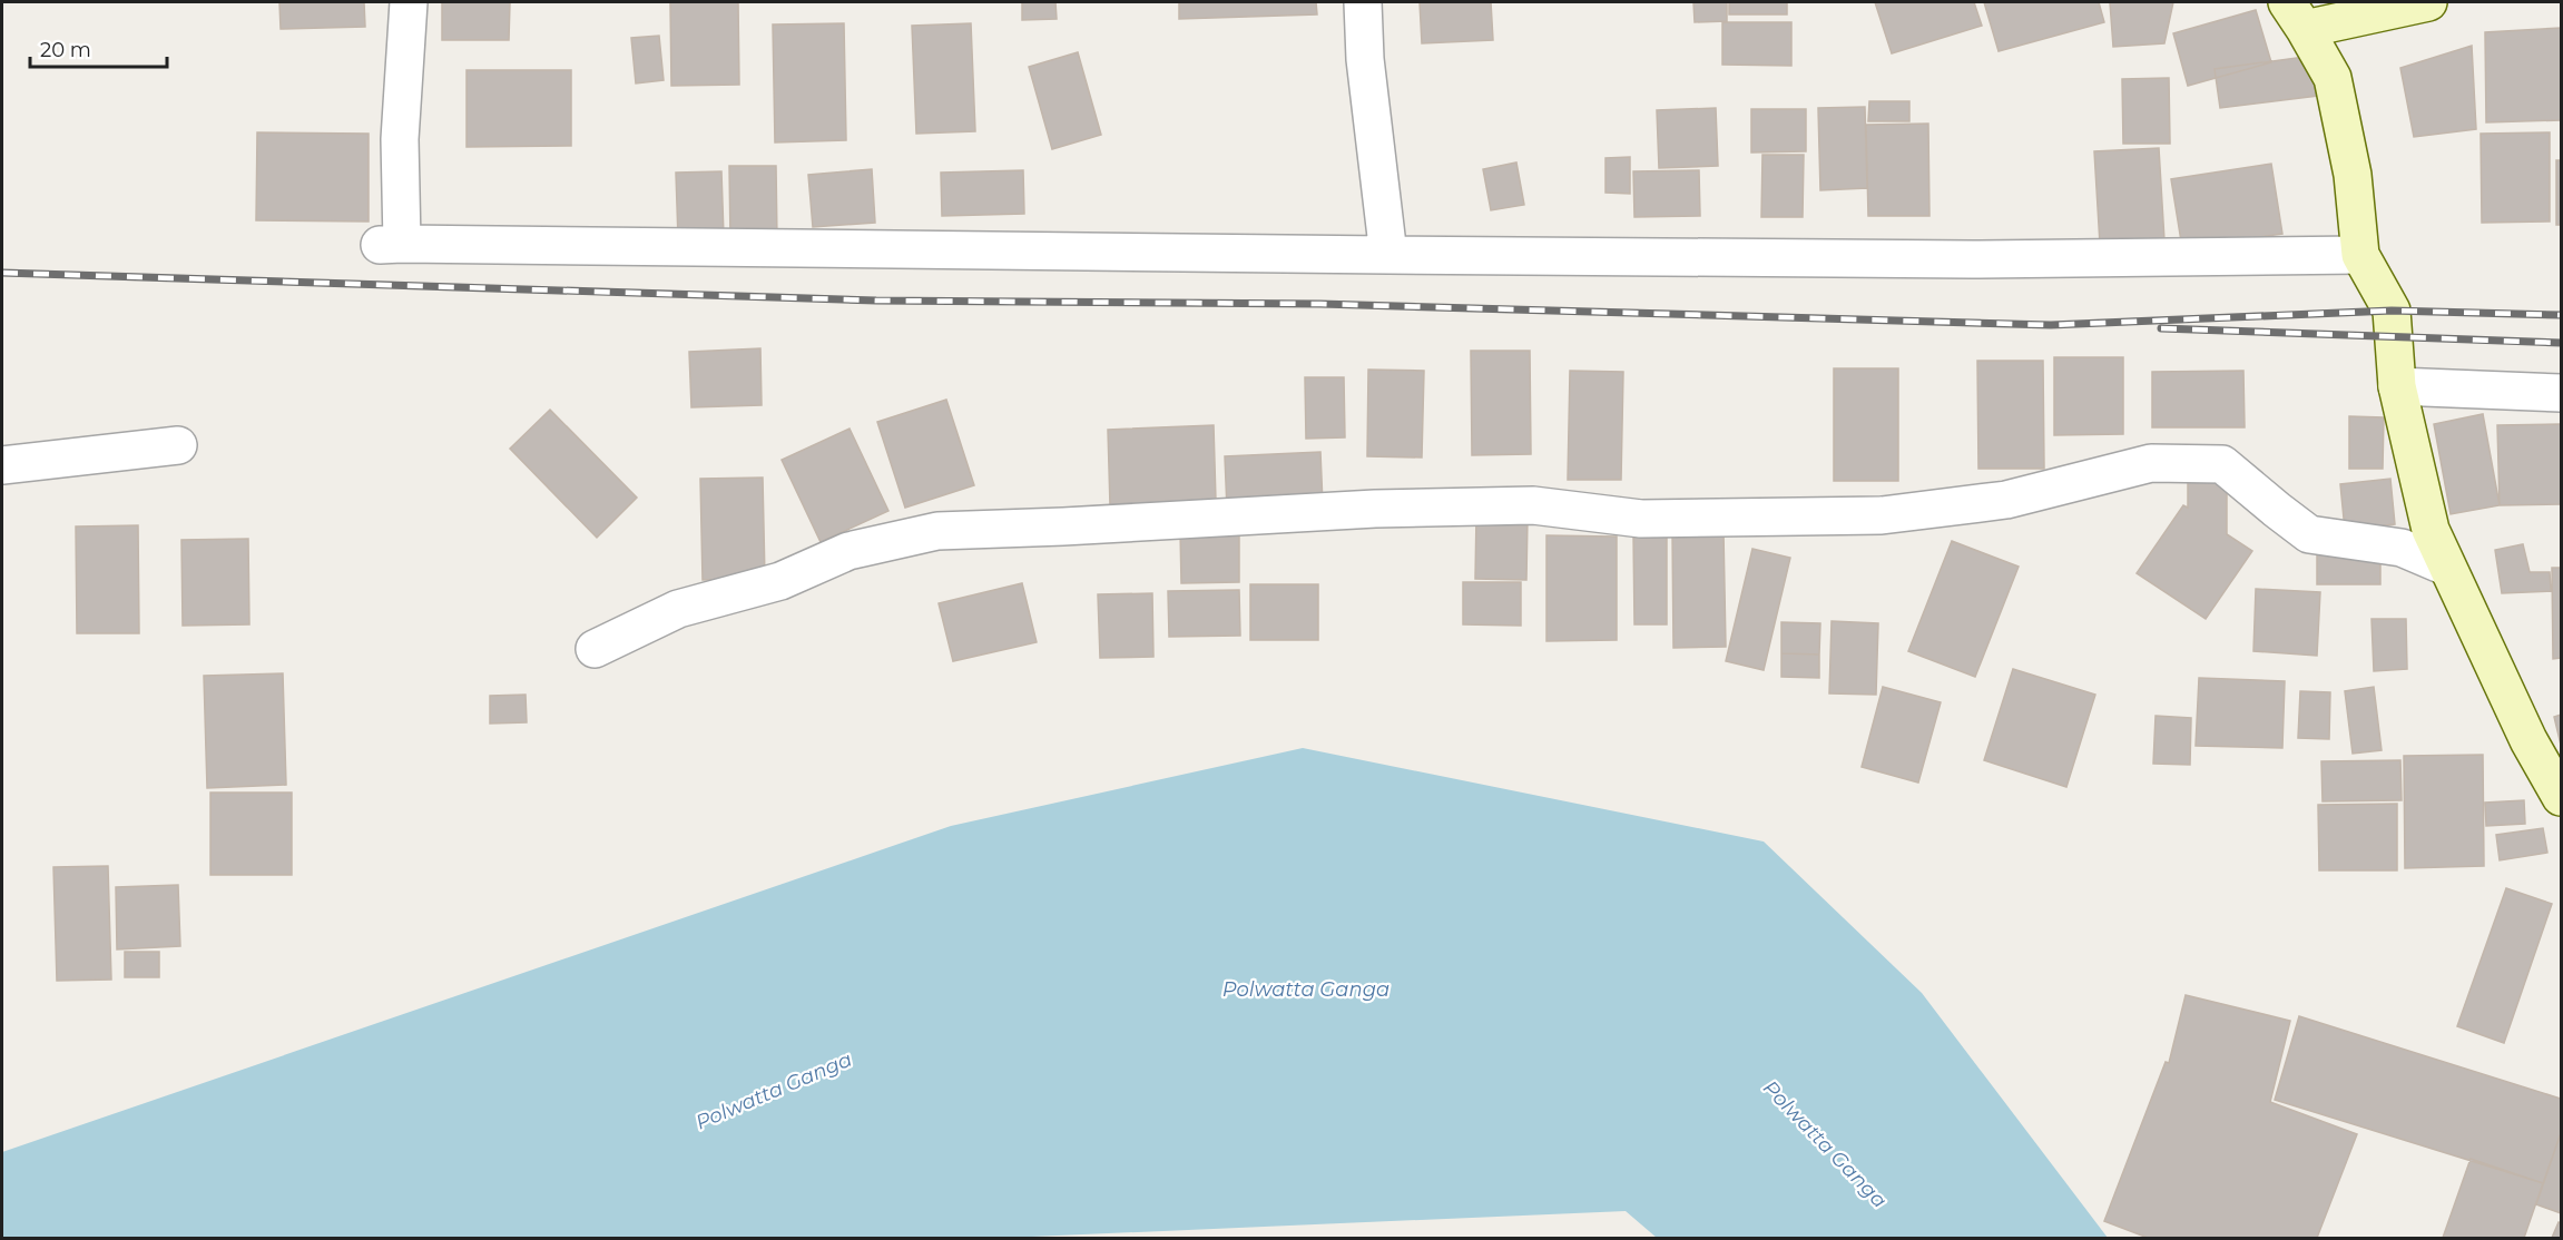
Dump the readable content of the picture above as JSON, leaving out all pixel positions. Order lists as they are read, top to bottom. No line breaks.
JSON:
{"water":["Polwatta Ganga"],"scale_bar":"20 m"}
